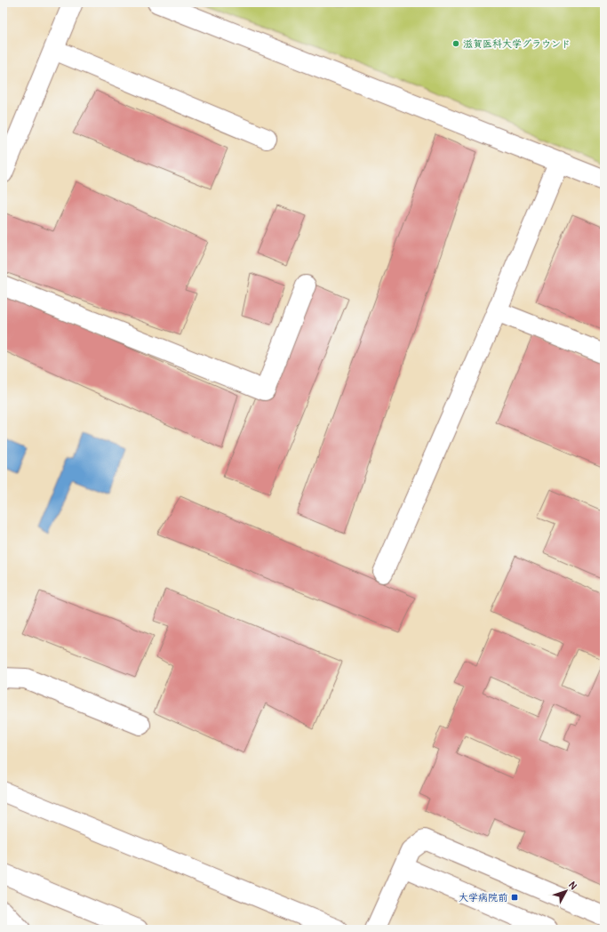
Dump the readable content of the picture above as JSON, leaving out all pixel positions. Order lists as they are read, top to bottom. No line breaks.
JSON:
{"places":{"other":["滋賀医科大学グラウンド"],"transit":["大学病院前"]},"north":"top right"}
